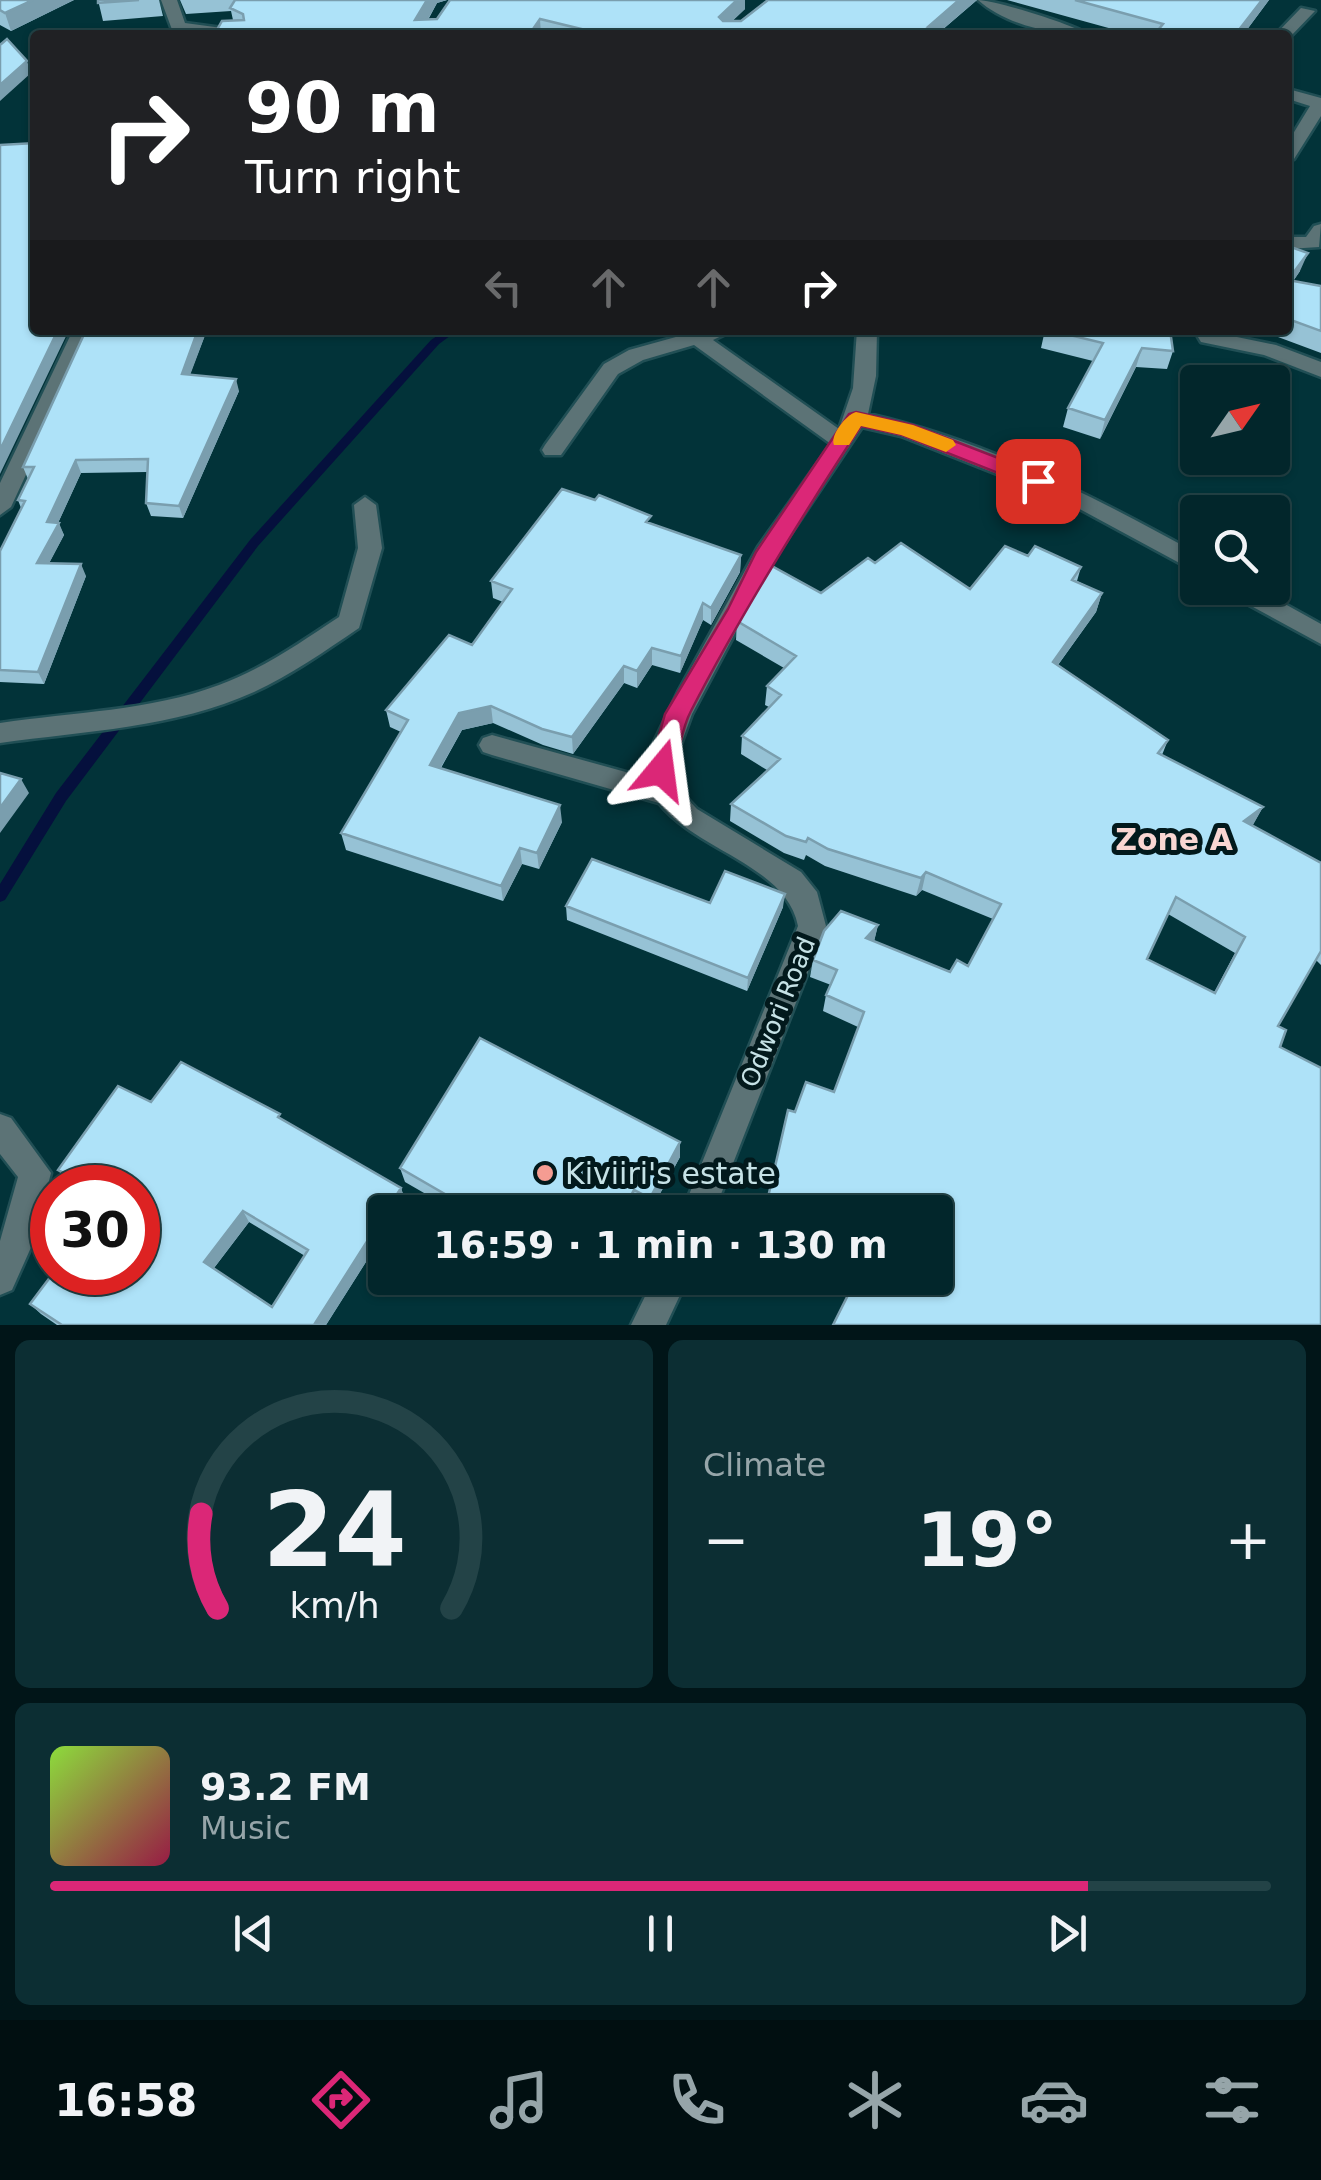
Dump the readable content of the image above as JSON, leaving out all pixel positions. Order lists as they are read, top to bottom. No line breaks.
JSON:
{"streets":{"street":["Odwori Road"]},"districts":["Zone A"],"places":["Kiviiri's estate"],"north":"top right","page":{"turn":["90 m","Turn right"],"limit":"30","trip":"16:59 · 1 min · 130 m","tile":"Climate","heat":["−","19°","+"],"song":["93.2 FM","Music"],"tabs":"16:58","gauge":["24","km/h"]}}
